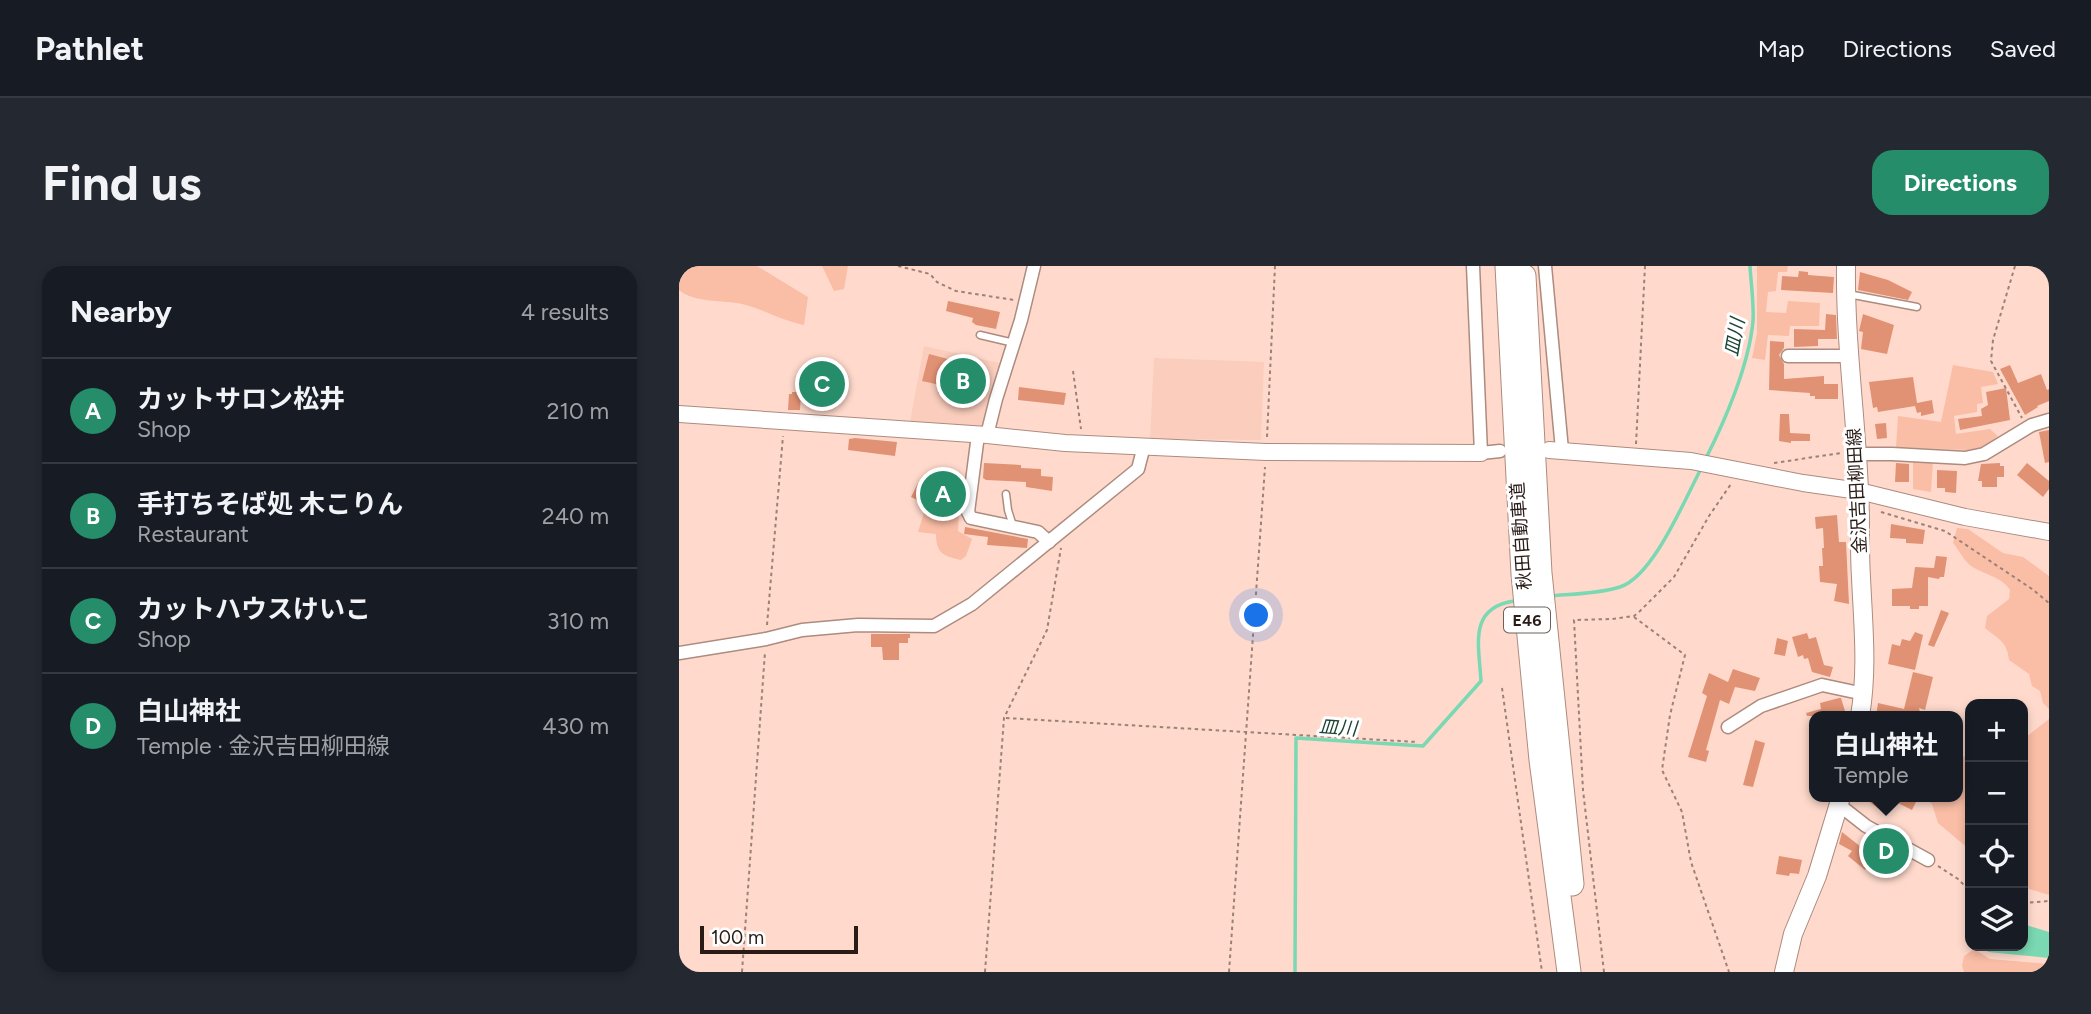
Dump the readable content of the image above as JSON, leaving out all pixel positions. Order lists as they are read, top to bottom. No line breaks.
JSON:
{"streets":{"highway":["秋田自動車道","E46"],"main road":["金沢吉田柳田線"]},"water":["皿川"],"scale_bar":"100 m","page":{"header":"Pathlet","nav":["Map","Directions","Saved"],"buttons":"Directions","title":"Find us","heading":["Nearby","4 results"],"pins":["B","C","A","D"],"list":[{"mark":"A","name":"カットサロン松井","note":"Shop","value":"210 m"},{"mark":"B","name":"手打ちそば処 木こりん","note":"Restaurant","value":"240 m"},{"mark":"C","name":"カットハウスけいこ","note":"Shop","value":"310 m"},{"mark":"D","name":"白山神社","note":"Temple · 金沢吉田柳田線","value":"430 m"}],"map_buttons":["+","−"],"popup":["白山神社","Temple"],"scale":"100 m"}}
